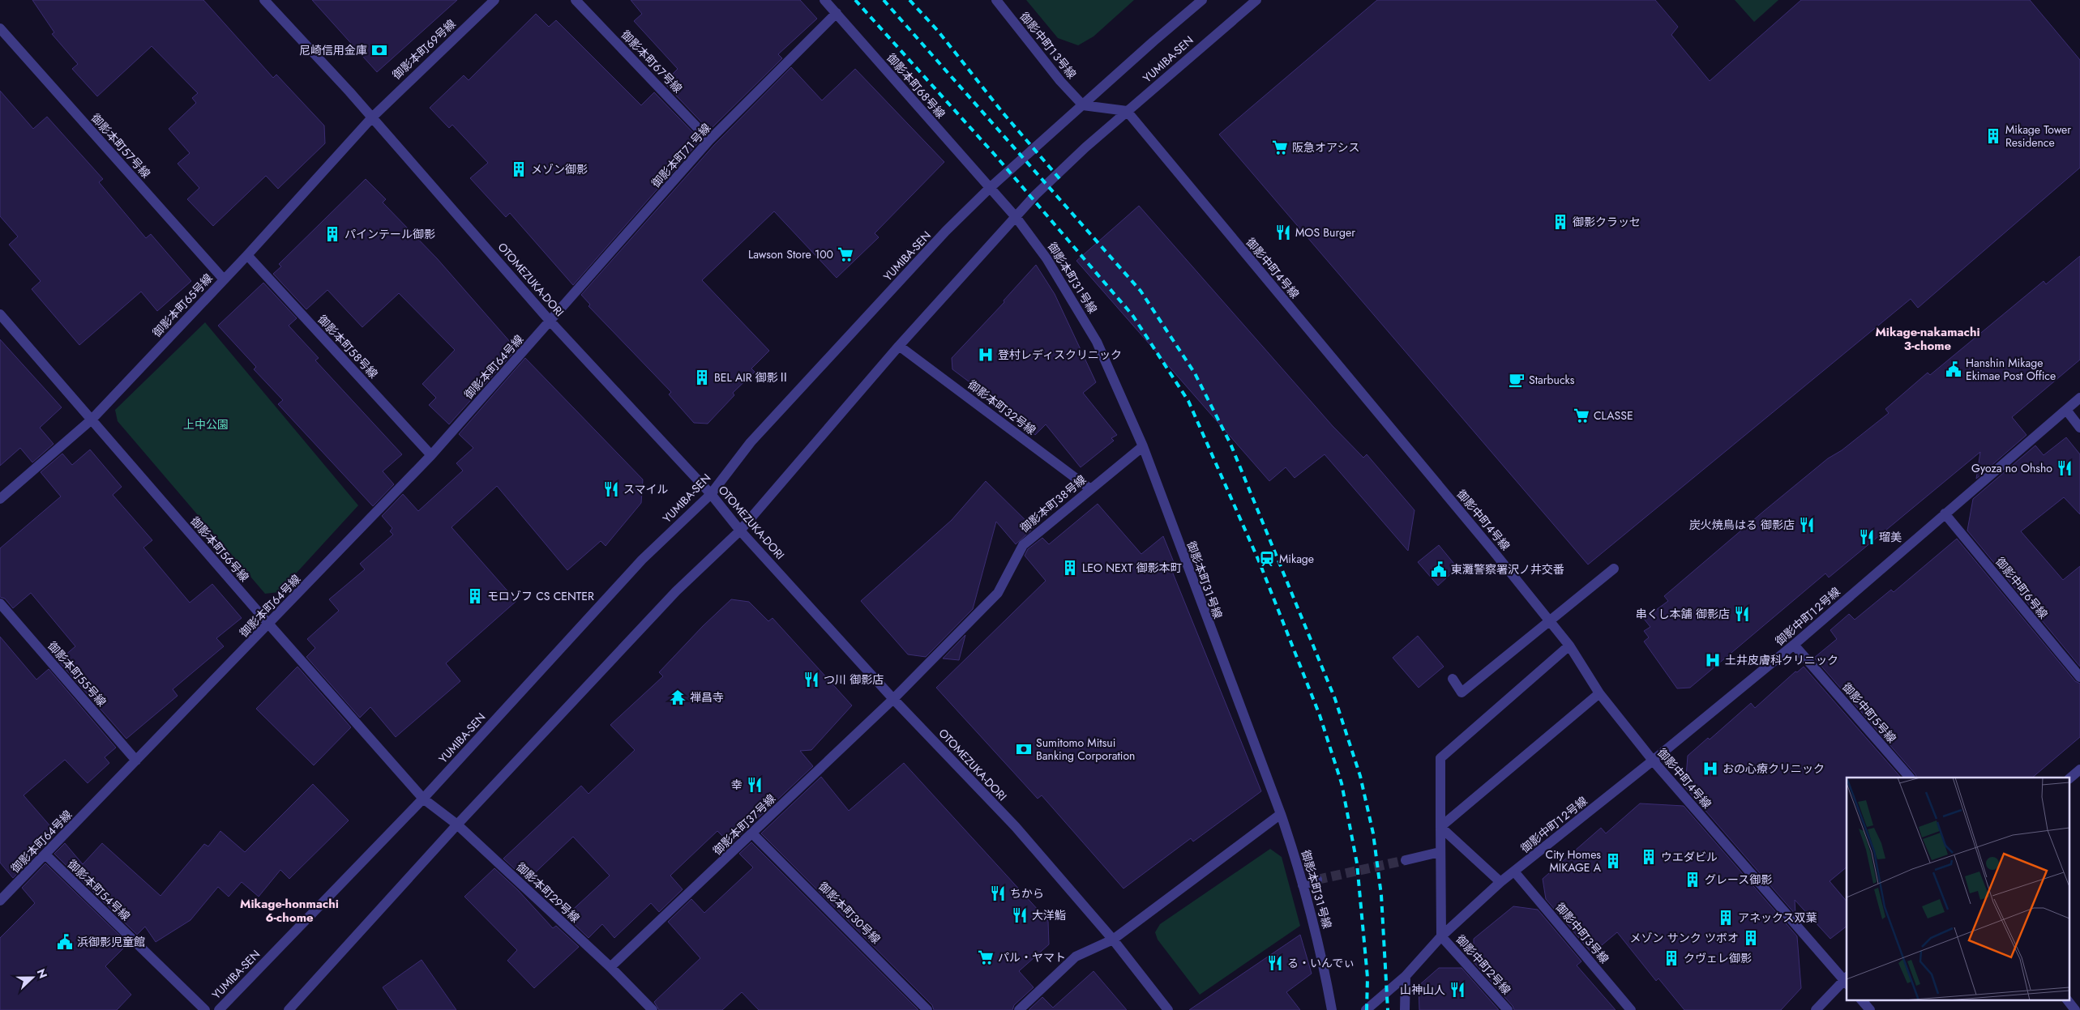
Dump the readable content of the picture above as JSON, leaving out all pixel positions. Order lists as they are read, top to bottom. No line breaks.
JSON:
{"streets":{"street":["御影中町１３号線","御影本町６９号線","YUMIBA-SEN","御影本町６７号線","御影本町６８号線","御影本町５７号線","御影本町７１号線","御影中町４号線","御影本町３１号線","OTOMEZUKA-DORI","御影本町６５号線","御影本町５８号線","御影本町６４号線","御影本町３２号線","御影本町３８号線","御影本町５６号線","御影中町６号線","御影中町１２号線","御影本町５５号線","御影中町５号線","御影本町３７号線","御影本町５４号線","御影本町２９号線","御影本町３０号線","御影中町３号線","御影中町２号線"]},"crossings":[["御影中町１３号線","YUMIBA-SEN"],["御影本町６９号線","OTOMEZUKA-DORI"],["御影本町６９号線","御影本町６５号線"],["YUMIBA-SEN","御影本町６８号線"],["YUMIBA-SEN","御影中町４号線"],["YUMIBA-SEN","御影本町３１号線"],["YUMIBA-SEN","OTOMEZUKA-DORI"],["YUMIBA-SEN","御影本町３２号線"],["YUMIBA-SEN","御影本町５６号線"],["YUMIBA-SEN","御影本町２９号線"],["御影本町６７号線","御影本町７１号線"],["御影本町６８号線","御影本町７１号線"],["御影本町６８号線","御影本町３１号線"],["御影本町５７号線","御影本町６５号線"],["御影本町７１号線","OTOMEZUKA-DORI"],["御影本町７１号線","御影本町６４号線"],["御影中町４号線","御影中町１２号線"],["御影本町３１号線","御影本町３８号線"],["OTOMEZUKA-DORI","御影本町６５号線"],["OTOMEZUKA-DORI","御影本町６４号線"],["OTOMEZUKA-DORI","御影本町３８号線"],["OTOMEZUKA-DORI","御影本町３７号線"],["御影本町６５号線","御影本町５８号線"],["御影本町６５号線","御影本町５６号線"],["御影本町５８号線","御影本町６４号線"],["御影本町６４号線","御影本町５６号線"],["御影本町６４号線","御影本町５５号線"],["御影本町６４号線","御影本町５４号線"],["御影本町３２号線","御影本町３８号線"],["御影本町３８号線","御影本町３７号線"],["御影本町５６号線","御影本町２９号線"],["御影中町６号線","御影中町１２号線"],["御影中町１２号線","御影中町５号線"],["御影中町１２号線","御影中町３号線"],["御影中町１２号線","御影中町２号線"],["御影本町３７号線","御影本町２９号線"],["御影本町３７号線","御影本町３０号線"]],"districts":["Mikage-nakamachi 3-chome","Mikage-honmachi 6-chome"],"parks":["上中公園"],"places":{"bank":["尼崎信用金庫","Sumitomo Mitsui Banking Corporation"],"building":["Mikage Tower Residence","メゾン御影","御影クラッセ","パインテール御影","BEL AIR 御影Ⅱ","LEO NEXT 御影本町","モロゾフ CS CENTER","ウエダビル","City Homes MIKAGE A","グレース御影","アネックス双葉","メゾン サンク ツボオ","クヴェレ御影"],"supermarket":["阪急オアシス","Lawson Store 100","CLASSE","パル・ヤマト"],"restaurant":["MOS Burger","Gyoza no Ohsho","スマイル","炭火焼鳥はる 御影店","瑠美","串くし本舗 御影店","つ川 御影店","幸","ちから","大洋鮨","る・いんでぃ","山神山人"],"hospital":["登村レディスクリニック","土井皮膚科クリニック","おの心療クリニック"],"public building":["Hanshin Mikage Ekimae Post Office","東灘警察署沢ノ井交番","浜御影児童館"],"cafe":["Starbucks"],"station":["Mikage"],"temple":["禅昌寺"]},"north":"right"}
